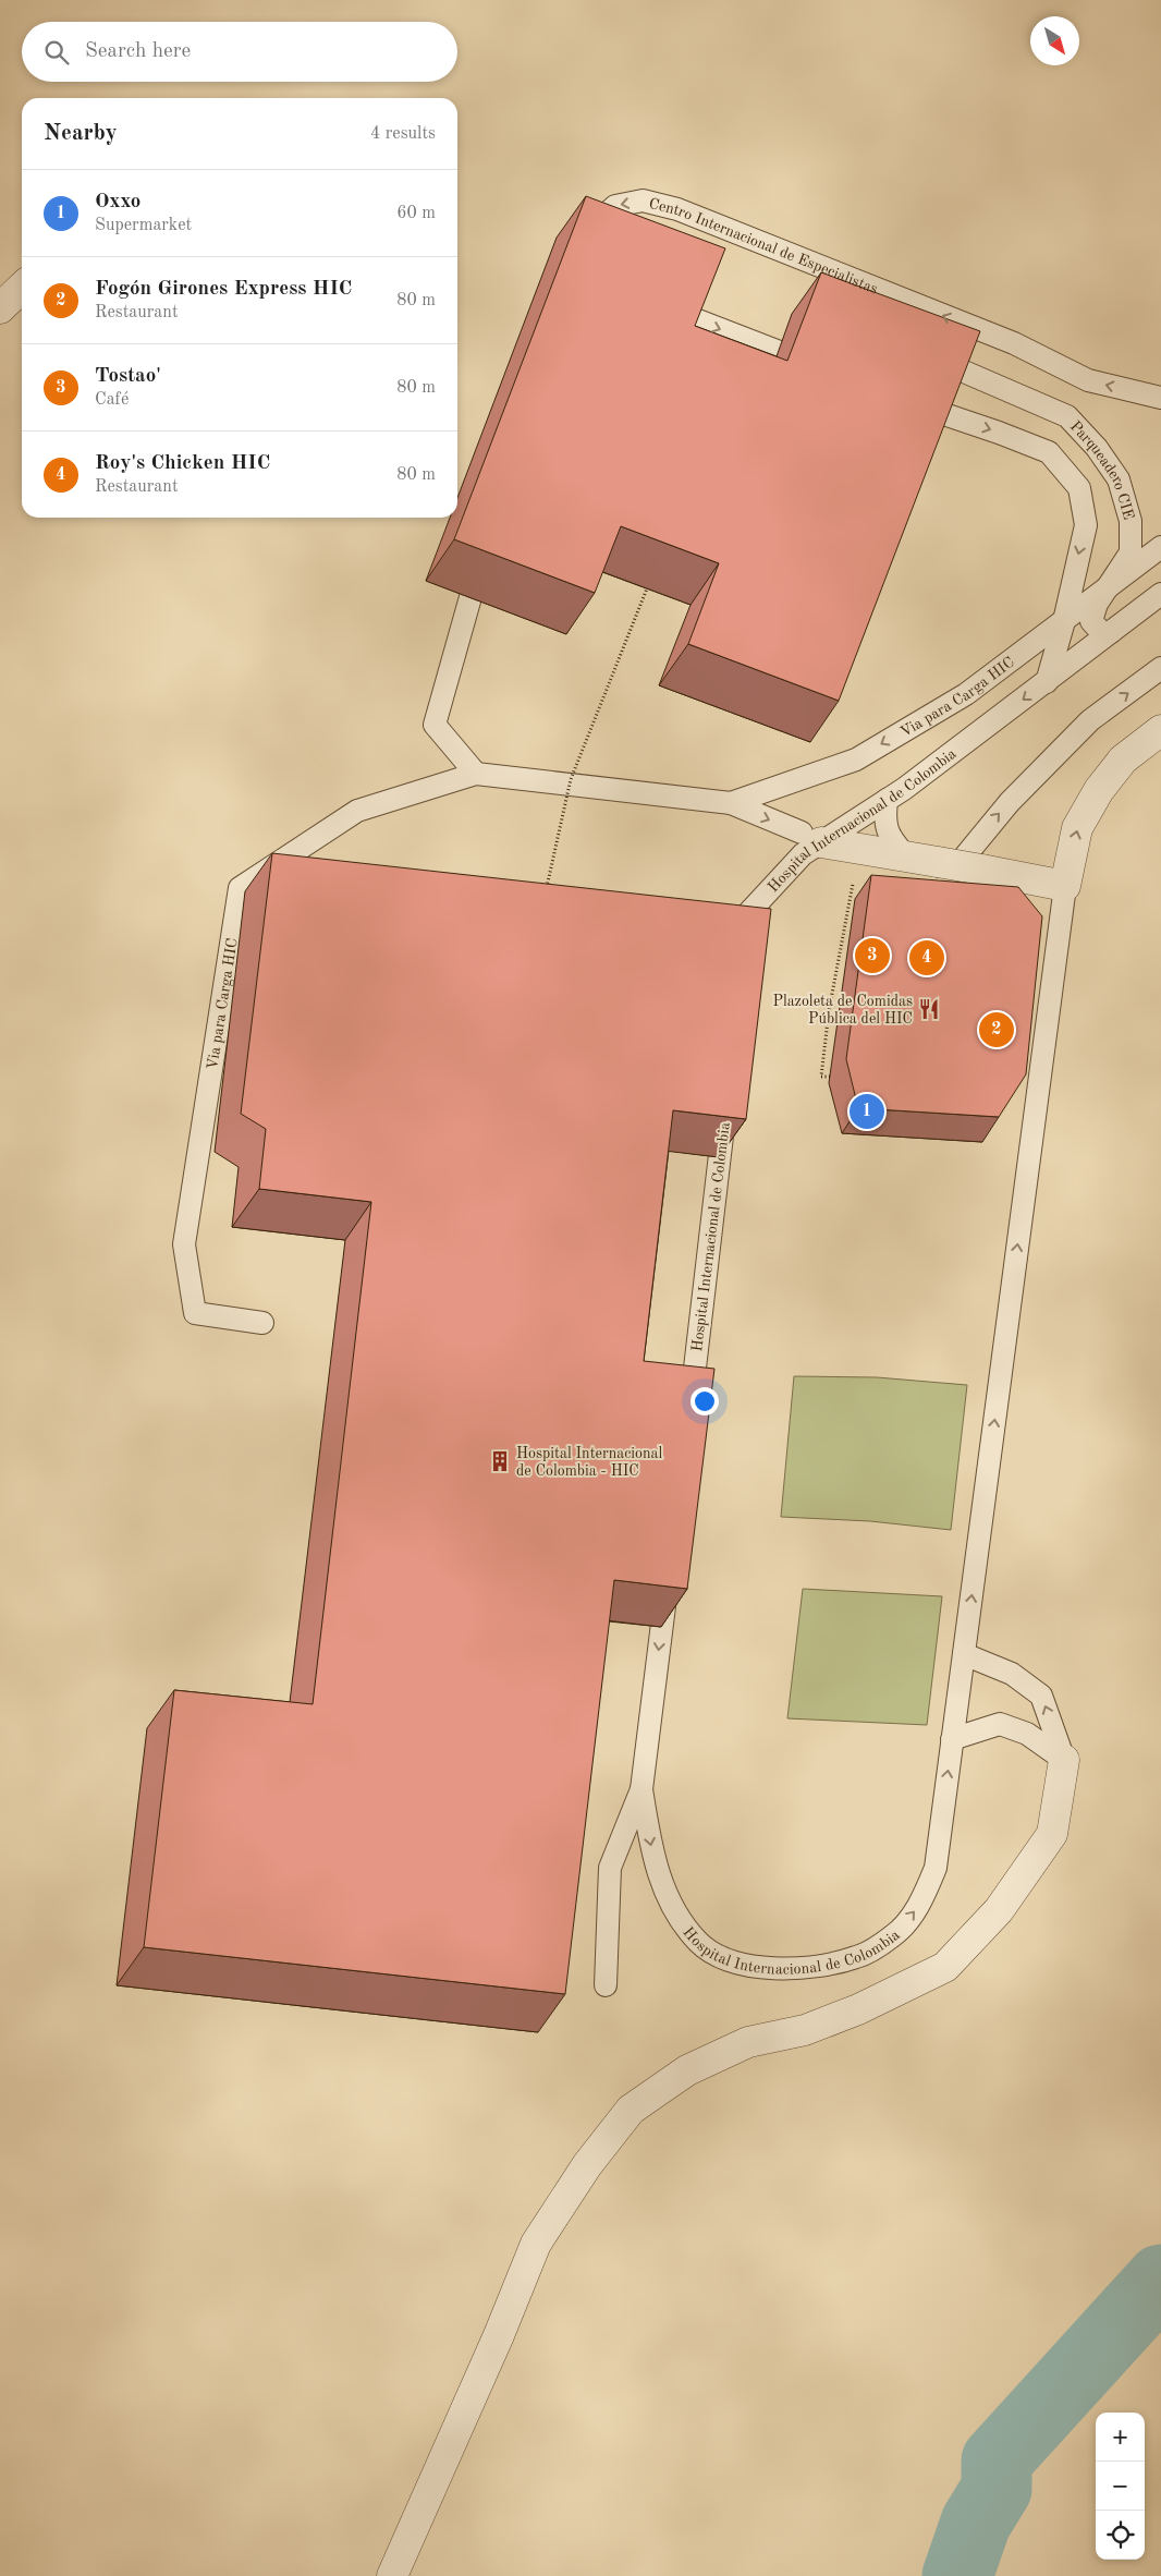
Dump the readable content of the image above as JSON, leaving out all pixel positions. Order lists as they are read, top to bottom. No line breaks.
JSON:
{"streets":{"lane":["Centro Internacional de Especialistas","Parqueadero CIE","Via para Carga HIC","Hospital Internacional de Colombia"]},"crossings":[["Parqueadero CIE","Via para Carga HIC"],["Parqueadero CIE","Hospital Internacional de Colombia"],["Via para Carga HIC","Hospital Internacional de Colombia"]],"one_way":["Centro Internacional de Especialistas"],"places":{"restaurant":["Plazoleta de Comidas Pública del HIC"],"building":["Hospital Internacional de Colombia - HIC"]},"north":"bottom right","page":{"search":"Search here","heading":["Nearby","4 results"],"list":[{"mark":"1","name":"Oxxo","note":"Supermarket","value":"60 m"},{"mark":"2","name":"Fogón Girones Express HIC","note":"Restaurant","value":"80 m"},{"mark":"3","name":"Tostao'","note":"Café","value":"80 m"},{"mark":"4","name":"Roy's Chicken HIC","note":"Restaurant","value":"80 m"}],"pins":["3","4","2","1"],"map_buttons":["+","−"]}}
